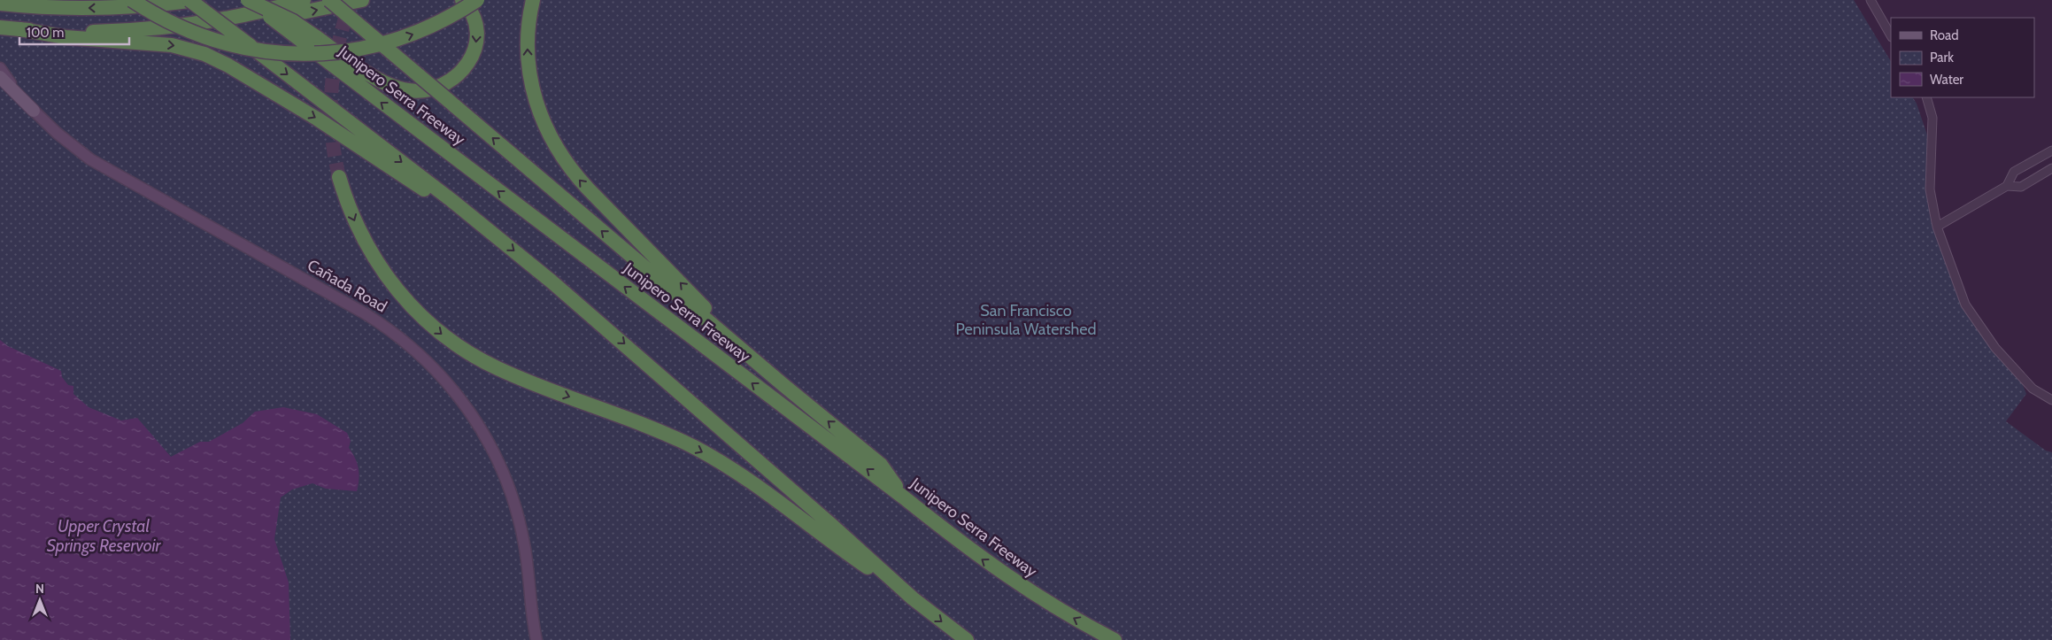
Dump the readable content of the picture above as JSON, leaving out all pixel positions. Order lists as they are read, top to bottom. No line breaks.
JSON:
{"streets":{"highway":["Junipero Serra Freeway"],"main road":["Cañada Road"]},"water":["Upper Crystal Springs Reservoir"],"parks":["San Francisco Peninsula Watershed"],"legend":["Road","Park","Water"],"scale_bar":"100 m","north":"top"}
